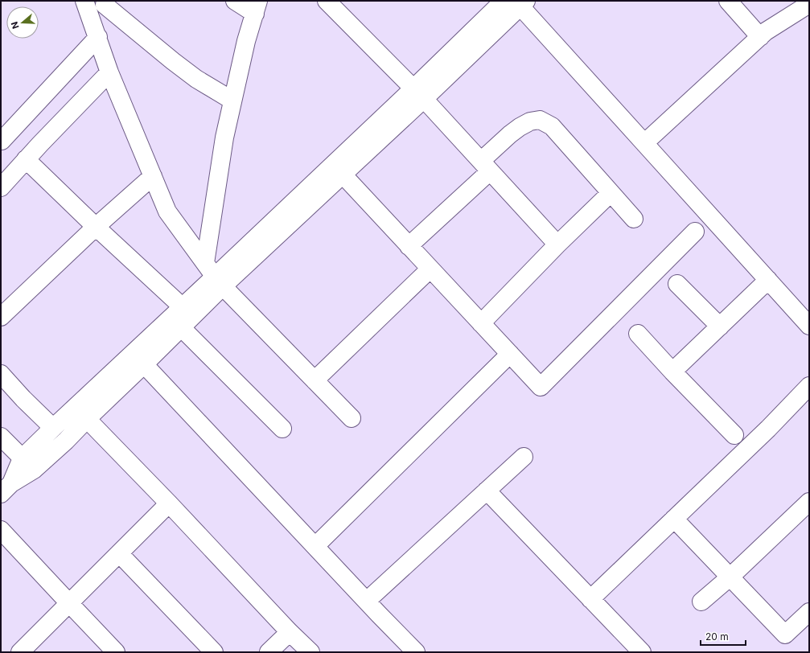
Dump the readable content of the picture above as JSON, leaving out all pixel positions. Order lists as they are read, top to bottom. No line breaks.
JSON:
{"scale_bar":"20 m","north":"left"}
